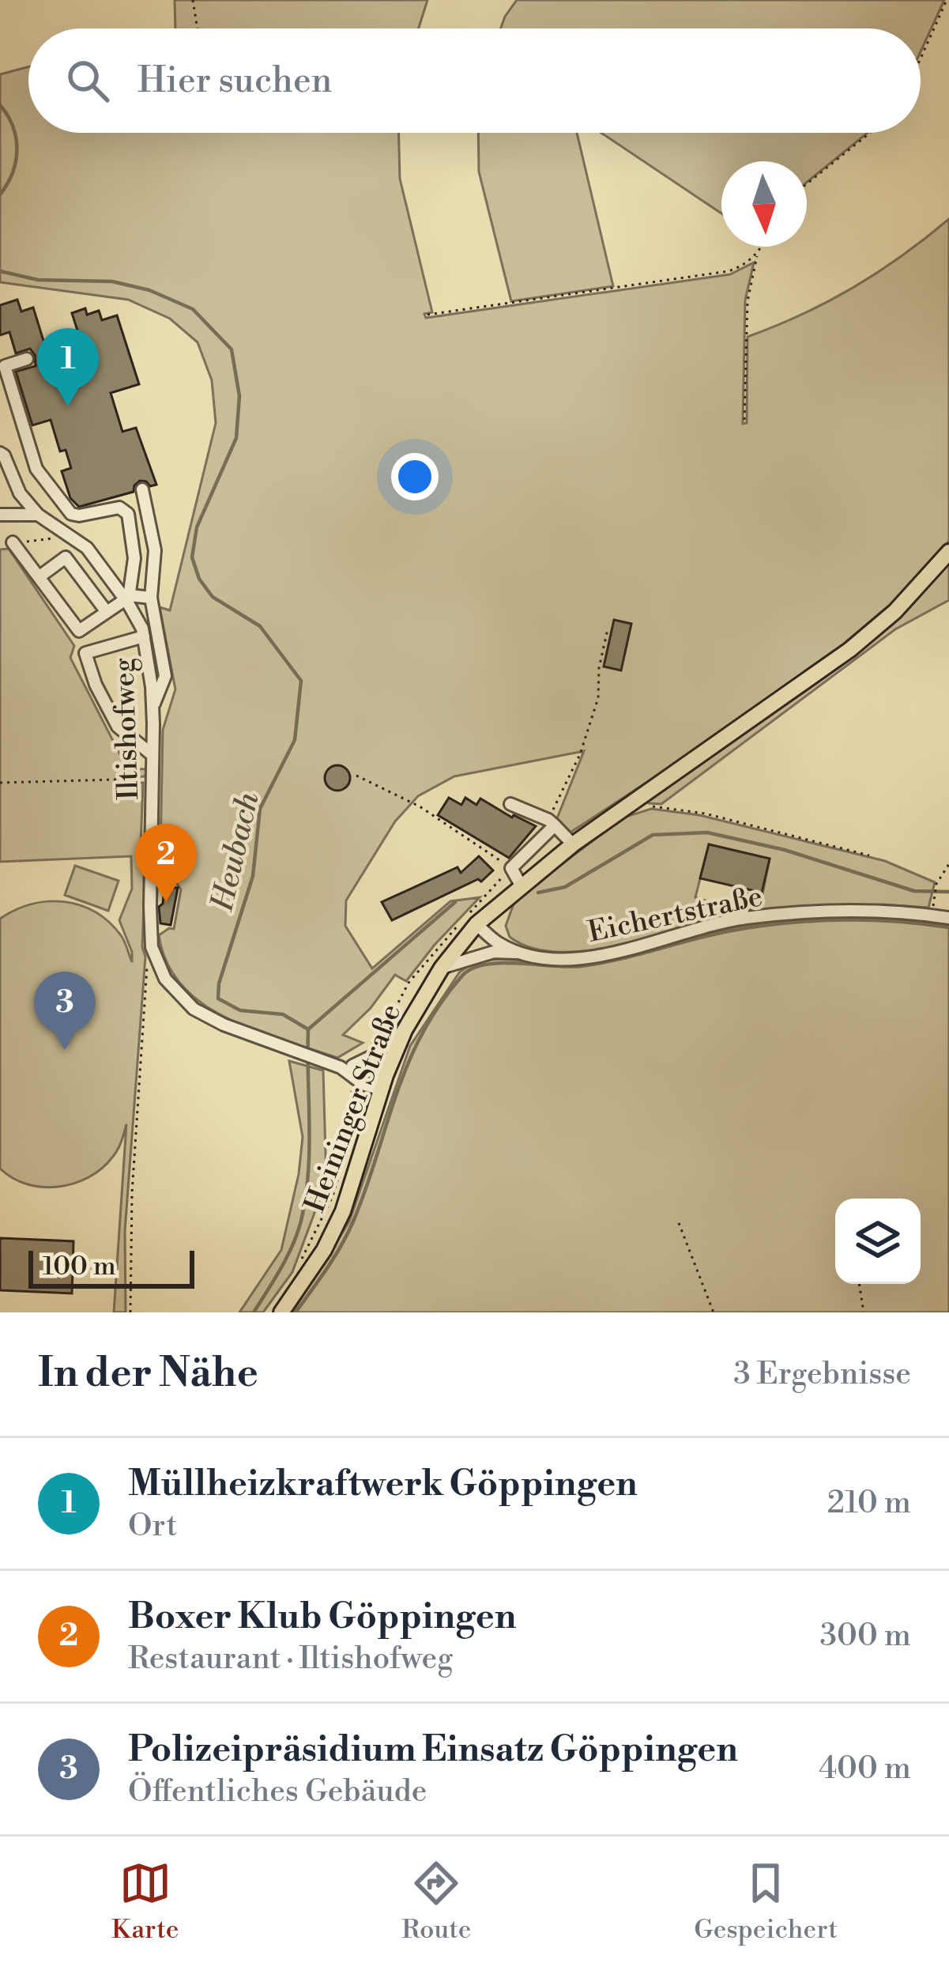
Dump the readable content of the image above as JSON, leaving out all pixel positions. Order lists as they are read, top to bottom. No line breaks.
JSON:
{"streets":{"main road":["Heininger Straße"],"street":["Iltishofweg","Eichertstraße"]},"crossings":[["Iltishofweg","Heininger Straße"],["Eichertstraße","Heininger Straße"]],"water":["Heubach"],"scale_bar":"100 m","north":"bottom","page":{"search":"Hier suchen","pins":["1","2","3"],"scale":"100 m","heading":["In der Nähe","3 Ergebnisse"],"list":[{"mark":"1","name":"Müllheizkraftwerk Göppingen","note":"Ort","value":"210 m"},{"mark":"2","name":"Boxer Klub Göppingen","note":"Restaurant · Iltishofweg","value":"300 m"},{"mark":"3","name":"Polizeipräsidium Einsatz Göppingen","note":"Öffentliches Gebäude","value":"400 m"}],"nav":["Karte","Route","Gespeichert"]}}
